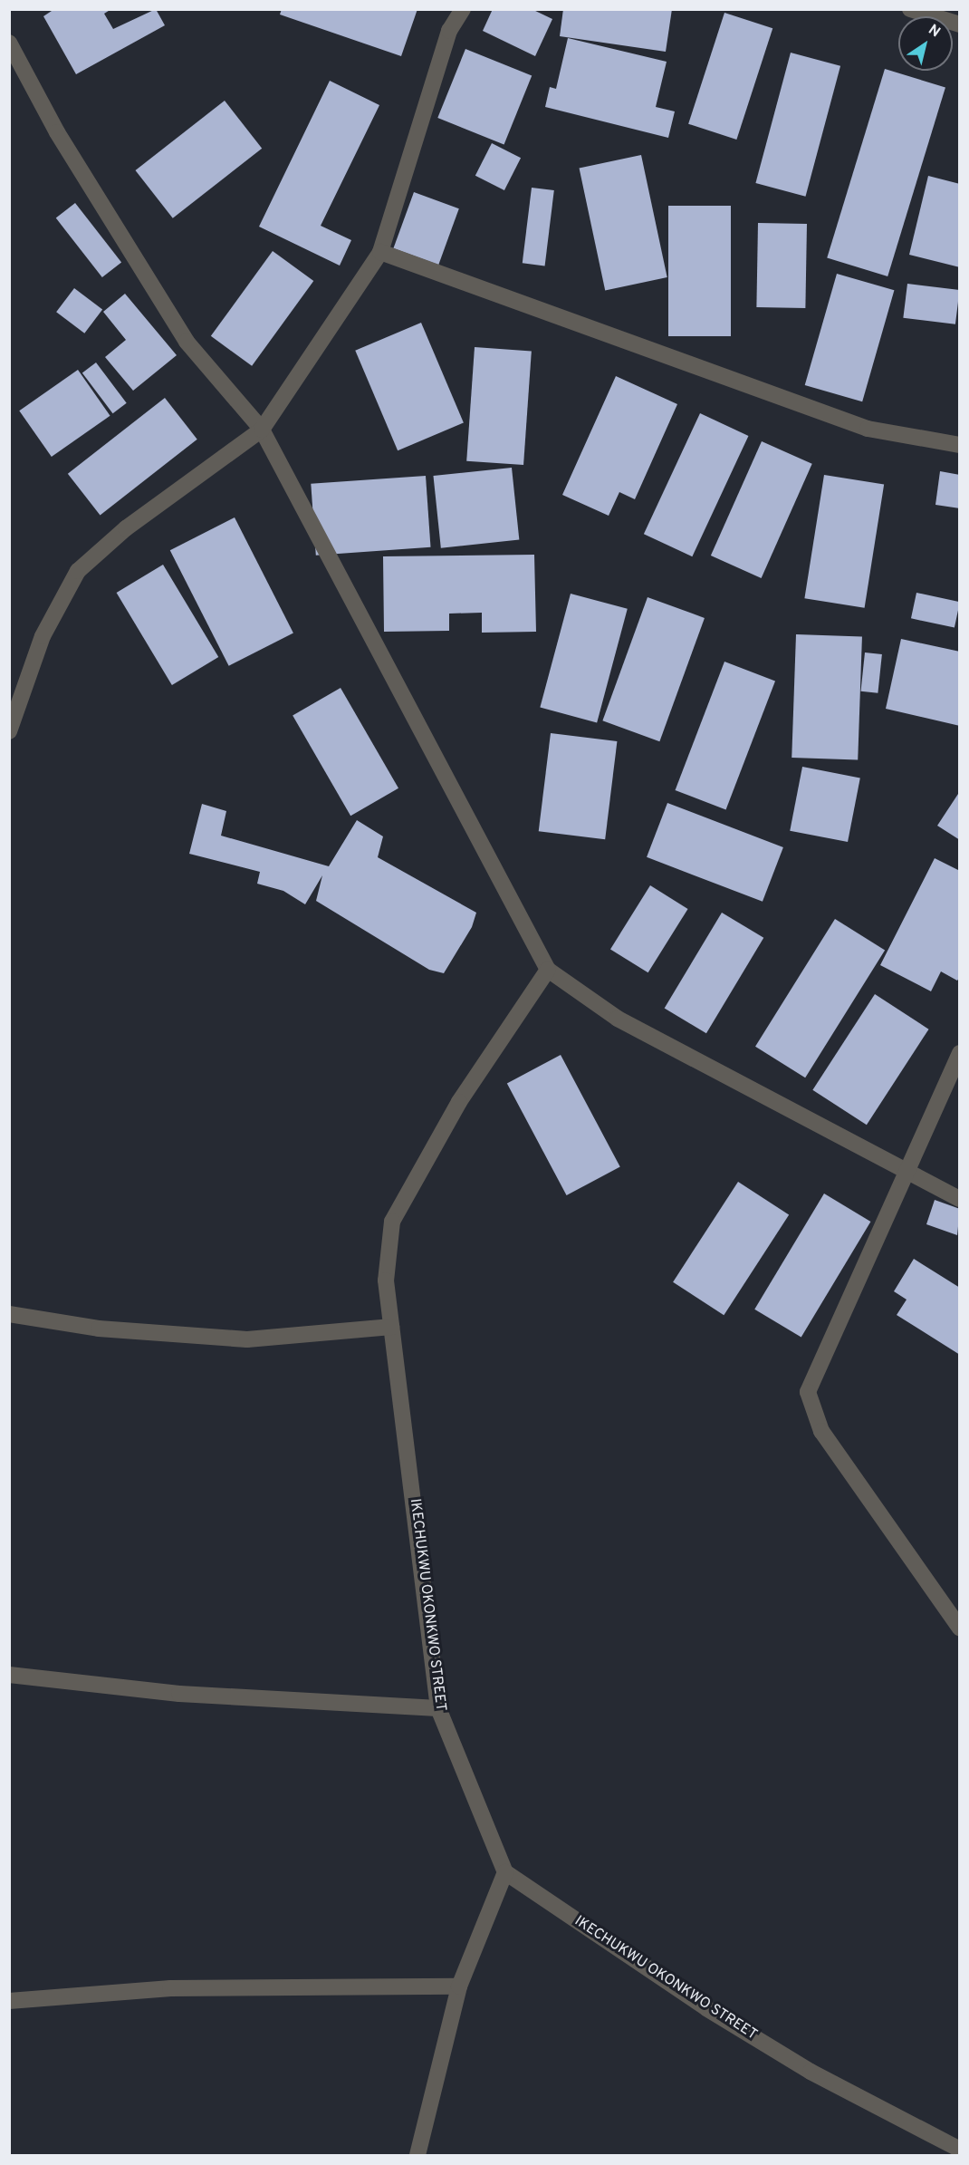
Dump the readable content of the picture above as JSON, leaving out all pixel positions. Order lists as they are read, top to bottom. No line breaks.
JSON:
{"streets":{"street":["IKECHUKWU OKONKWO STREET"]},"north":"top right"}
